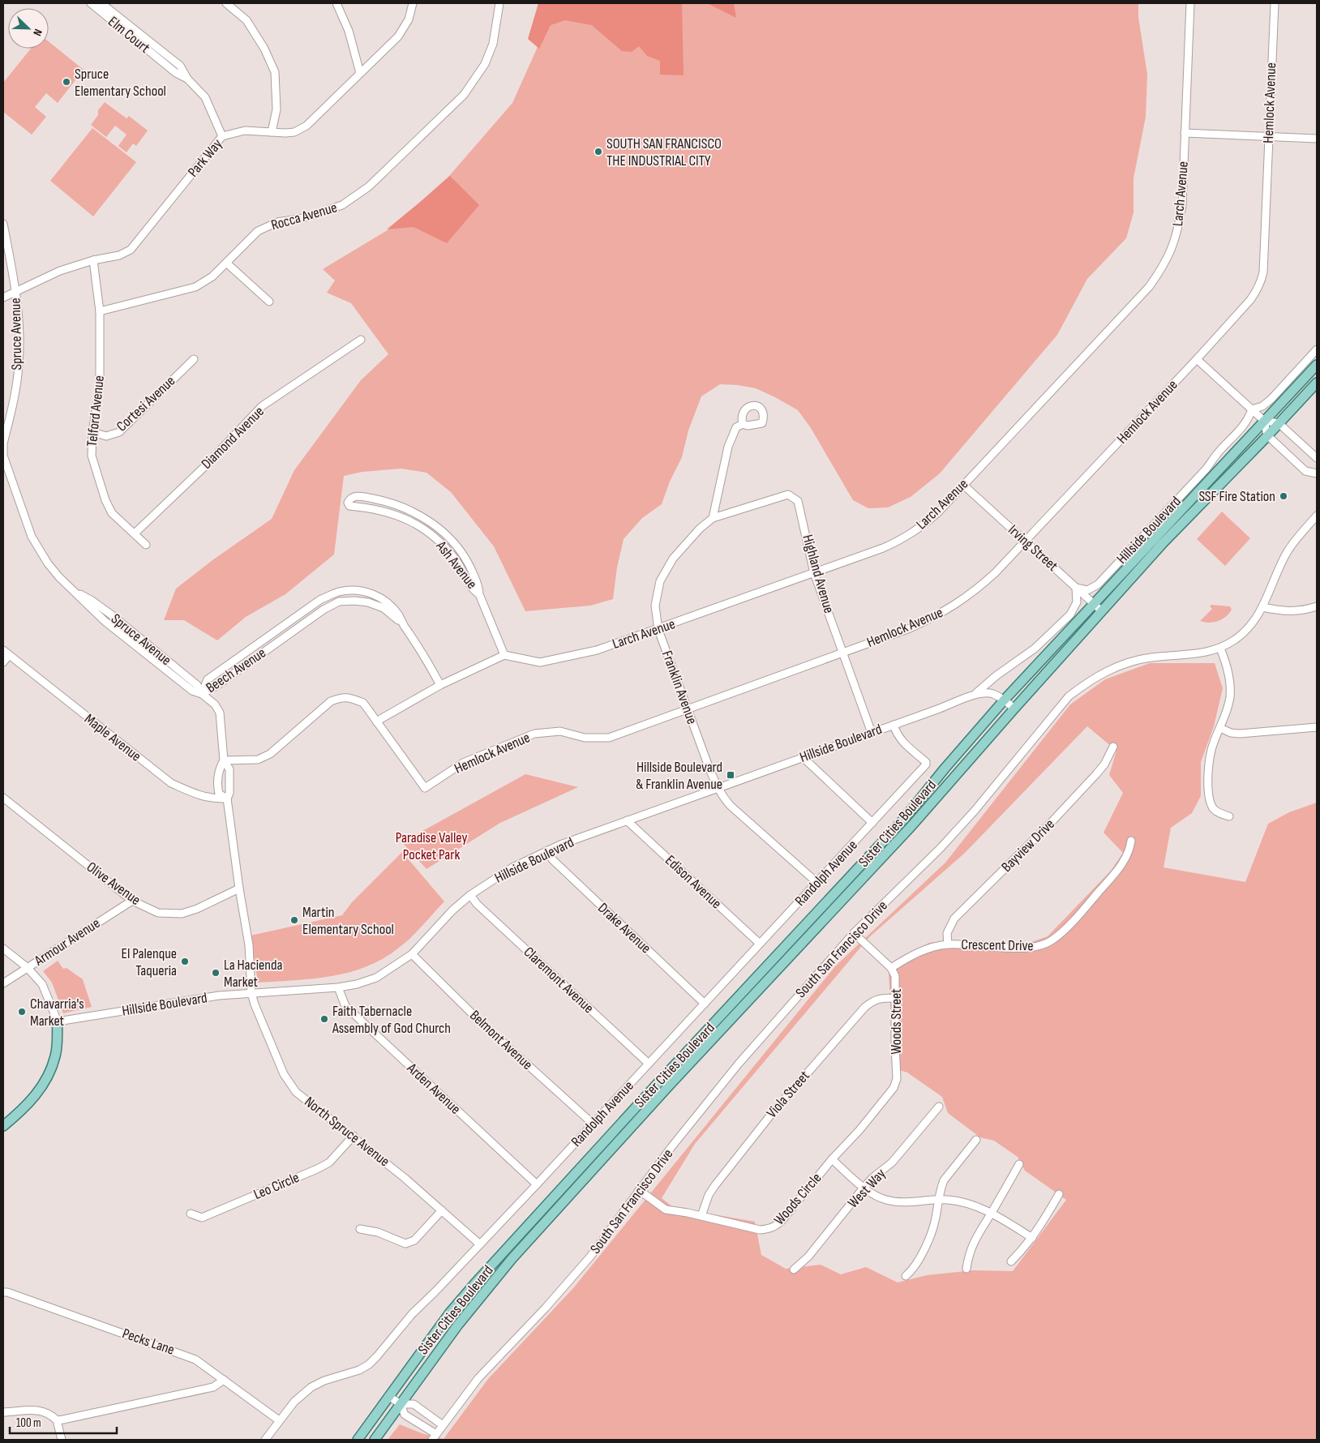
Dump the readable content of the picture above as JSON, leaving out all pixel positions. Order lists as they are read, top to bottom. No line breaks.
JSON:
{"streets":{"main road":["Hillside Boulevard","Sister Cities Boulevard"],"street":["Elm Court","Hemlock Avenue","Park Way","Larch Avenue","Rocca Avenue","Spruce Avenue","Cortesi Avenue","Telford Avenue","Diamond Avenue","Irving Street","Ash Avenue","Highland Avenue","Beech Avenue","Franklin Avenue","Maple Avenue","Bayview Drive","Randolph Avenue","Edison Avenue","Olive Avenue","Drake Avenue","Armour Avenue","Crescent Drive","South San Francisco Drive","Claremont Avenue","Woods Street","Belmont Avenue","Arden Avenue","Viola Street","North Spruce Avenue","Leo Circle","West Way","Woods Circle","Pecks Lane"]},"crossings":[["Elm Court","Park Way"],["Hemlock Avenue","Spruce Avenue"],["Hemlock Avenue","Irving Street"],["Hemlock Avenue","Highland Avenue"],["Hemlock Avenue","Franklin Avenue"],["Park Way","Spruce Avenue"],["Park Way","Telford Avenue"],["Larch Avenue","Irving Street"],["Larch Avenue","Ash Avenue"],["Larch Avenue","Highland Avenue"],["Larch Avenue","Franklin Avenue"],["Rocca Avenue","Telford Avenue"],["Spruce Avenue","Beech Avenue"],["Spruce Avenue","Maple Avenue"],["Spruce Avenue","Olive Avenue"],["Spruce Avenue","North Spruce Avenue"],["Cortesi Avenue","Telford Avenue"],["Telford Avenue","Diamond Avenue"],["Hillside Boulevard","Irving Street"],["Hillside Boulevard","Highland Avenue"],["Hillside Boulevard","Franklin Avenue"],["Hillside Boulevard","Sister Cities Boulevard"],["Hillside Boulevard","Randolph Avenue"],["Hillside Boulevard","Edison Avenue"],["Hillside Boulevard","Drake Avenue"],["Hillside Boulevard","Claremont Avenue"],["Hillside Boulevard","Belmont Avenue"],["Hillside Boulevard","Arden Avenue"],["Hillside Boulevard","North Spruce Avenue"],["Highland Avenue","Franklin Avenue"],["Franklin Avenue","Randolph Avenue"],["Bayview Drive","Crescent Drive"],["Randolph Avenue","Edison Avenue"],["Randolph Avenue","Drake Avenue"],["Randolph Avenue","Claremont Avenue"],["Randolph Avenue","Belmont Avenue"],["Randolph Avenue","Arden Avenue"],["Randolph Avenue","North Spruce Avenue"],["Randolph Avenue","Pecks Lane"],["Olive Avenue","Armour Avenue"],["Olive Avenue","North Spruce Avenue"],["Crescent Drive","Woods Street"],["South San Francisco Drive","Woods Street"],["South San Francisco Drive","Woods Circle"],["Woods Street","Viola Street"],["Woods Street","Woods Circle"],["Viola Street","Woods Circle"],["North Spruce Avenue","Leo Circle"]],"parks":["Paradise Valley Pocket Park"],"places":{"other":["Spruce Elementary School","SOUTH SAN FRANCISCO THE INDUSTRIAL CITY","SSF Fire Station","Martin Elementary School","El Palenque Taqueria","La Hacienda Market","Chavarria's Market","Faith Tabernacle Assembly of God Church"],"transit":["Hillside Boulevard & Franklin Avenue"]},"scale_bar":"100 m","north":"bottom right"}
